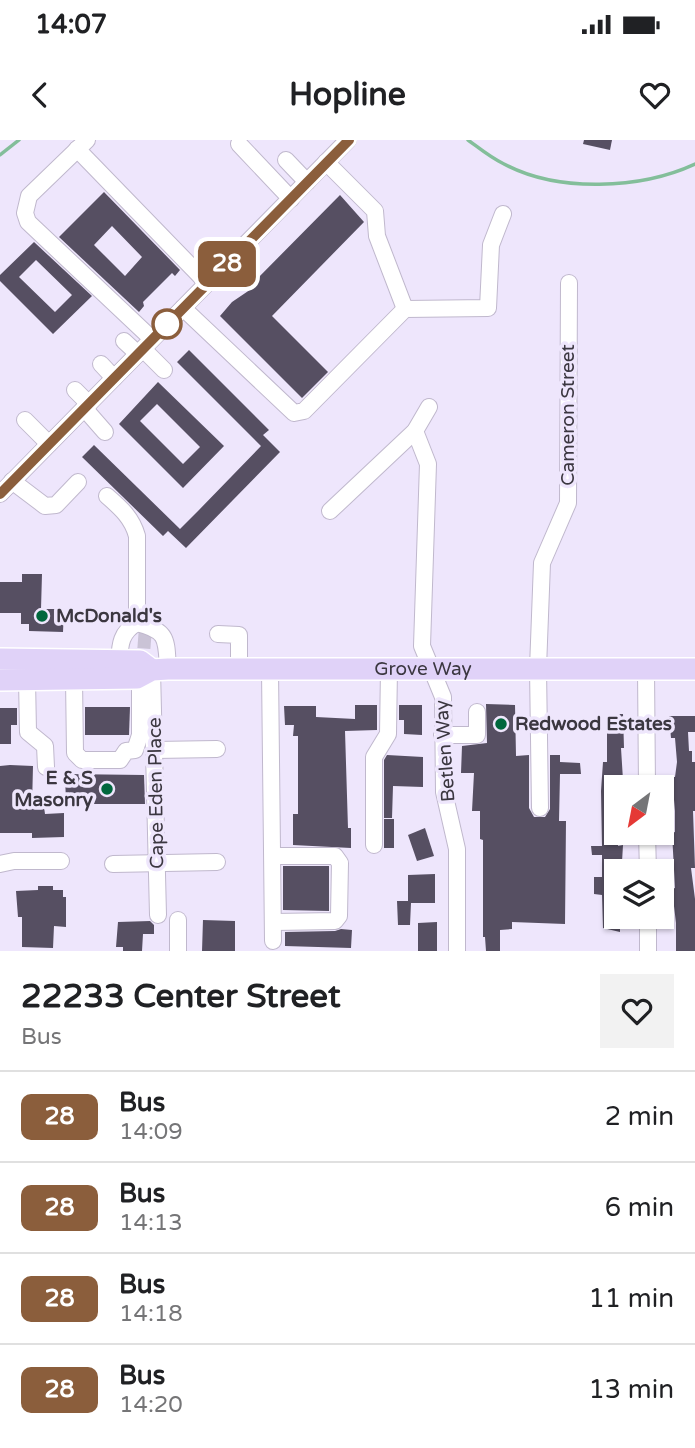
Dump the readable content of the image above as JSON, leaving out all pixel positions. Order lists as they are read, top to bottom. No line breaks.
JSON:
{"streets":{"main road":["Grove Way"],"street":["Cameron Street","Betlen Way","Cape Eden Place"]},"crossings":[["Cameron Street","Grove Way"],["Grove Way","Betlen Way"],["Grove Way","Cape Eden Place"]],"places":["McDonald's","Redwood Estates","E & S Masonry"],"lines":["bus line 28"],"north":"bottom left","page":{"status":"14:07","header":"Hopline","on_map":"28","heading":["22233 Center Street","Bus"],"list":[{"mark":"28","name":"Bus","note":"14:09","value":"2 min"},{"mark":"28","name":"Bus","note":"14:13","value":"6 min"},{"mark":"28","name":"Bus","note":"14:18","value":"11 min"},{"mark":"28","name":"Bus","note":"14:20","value":"13 min"}]}}
